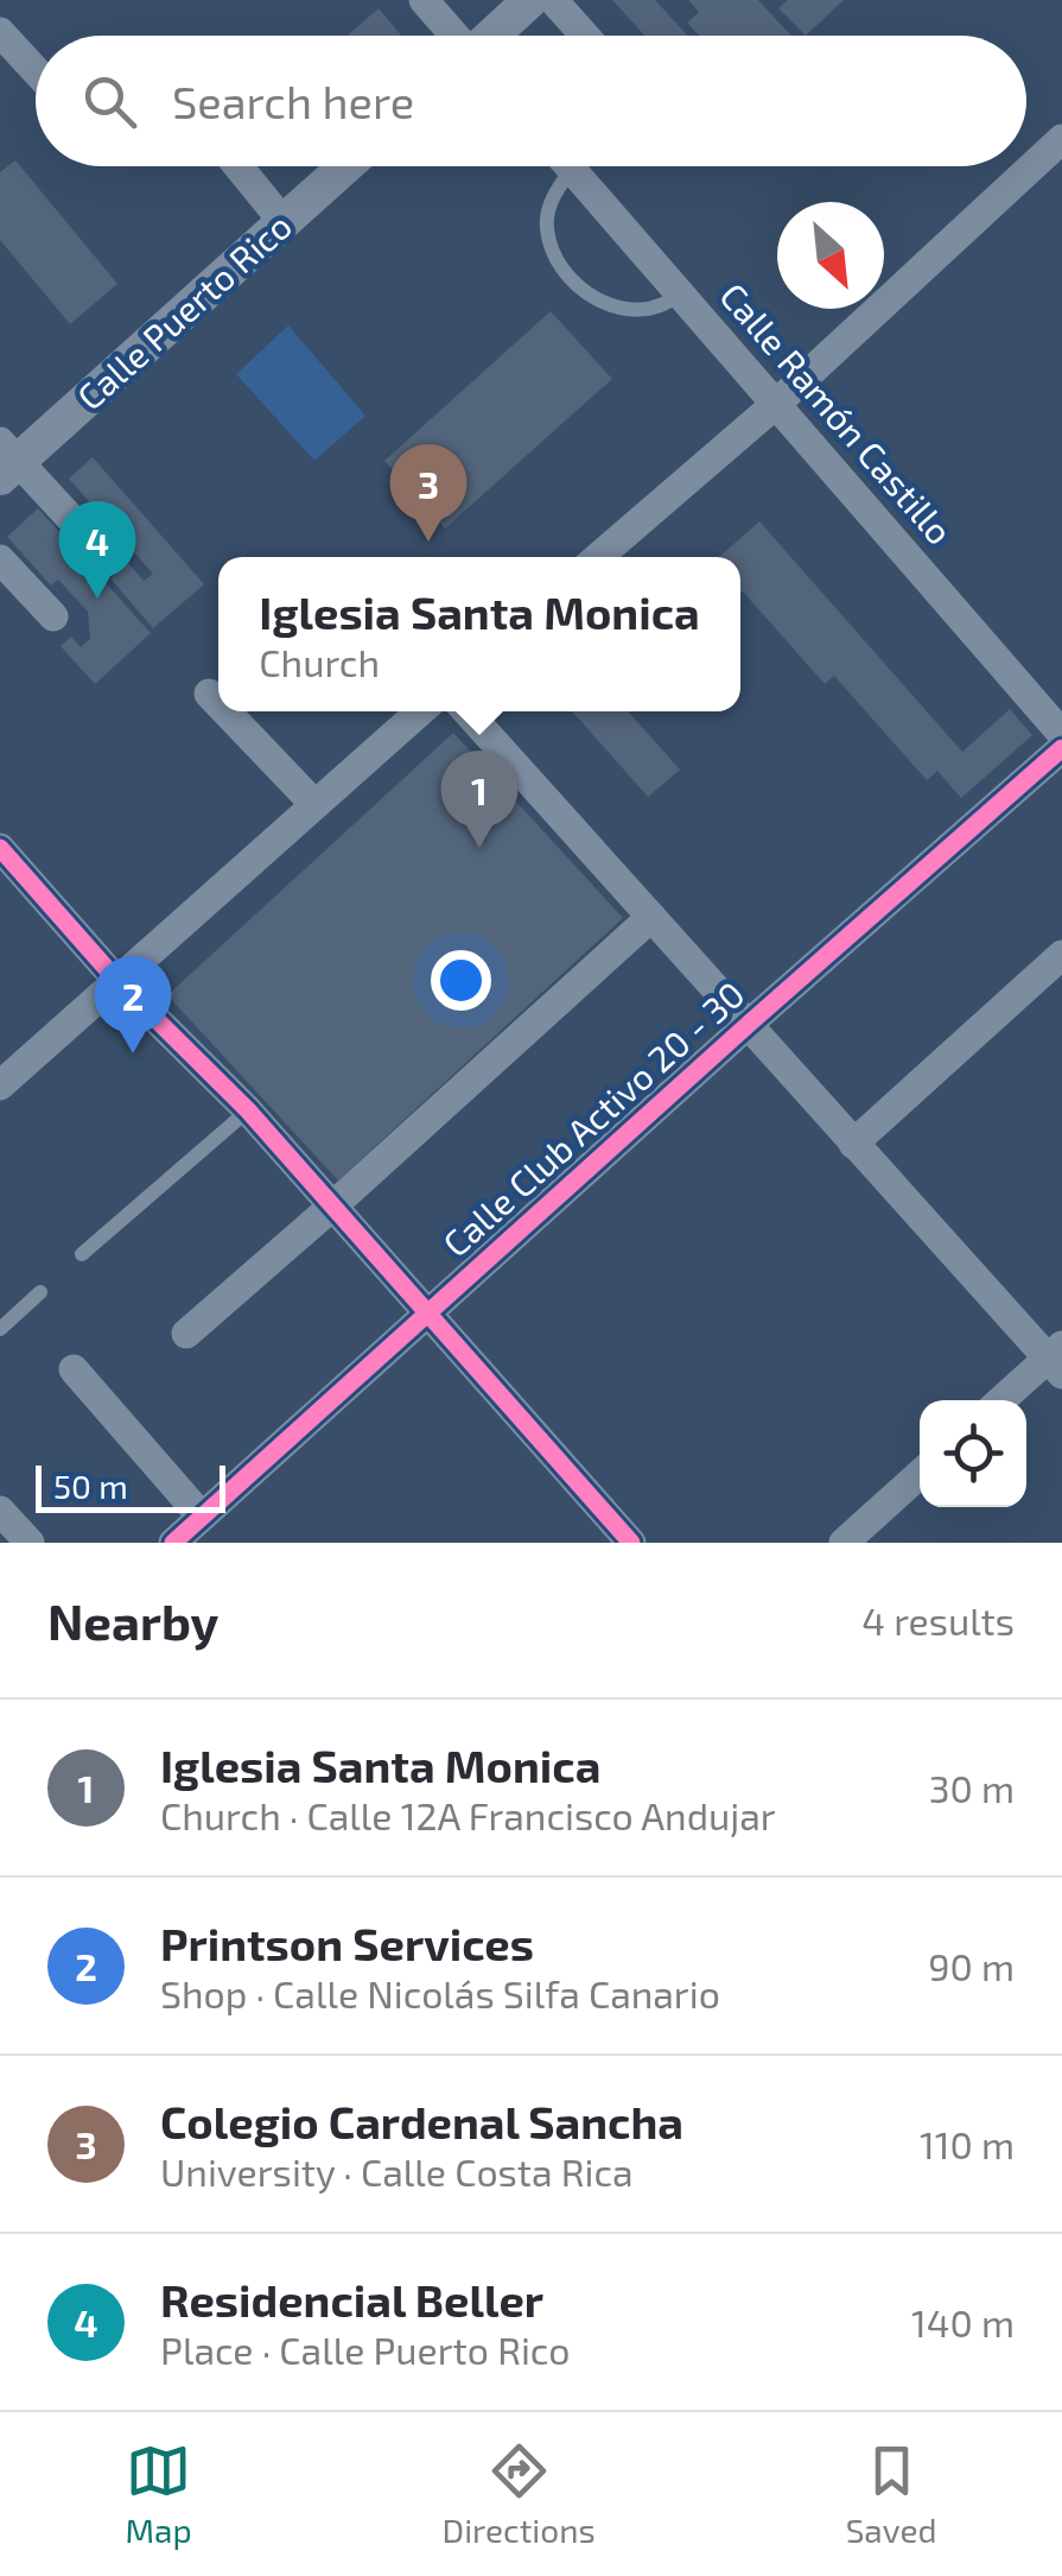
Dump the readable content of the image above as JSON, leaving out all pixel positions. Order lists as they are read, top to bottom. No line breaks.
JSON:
{"streets":{"street":["Calle Puerto Rico","Calle Ramón Castillo","Calle Club Activo 20 - 30"]},"scale_bar":"50 m","north":"bottom right","page":{"search":"Search here","pins":["3","4","1","2"],"popup":["Iglesia Santa Monica","Church"],"scale":"50 m","heading":["Nearby","4 results"],"list":[{"mark":"1","name":"Iglesia Santa Monica","note":"Church · Calle 12A Francisco Andujar","value":"30 m"},{"mark":"2","name":"Printson Services","note":"Shop · Calle Nicolás Silfa Canario","value":"90 m"},{"mark":"3","name":"Colegio Cardenal Sancha","note":"University · Calle Costa Rica","value":"110 m"},{"mark":"4","name":"Residencial Beller","note":"Place · Calle Puerto Rico","value":"140 m"}],"nav":["Map","Directions","Saved"]}}
